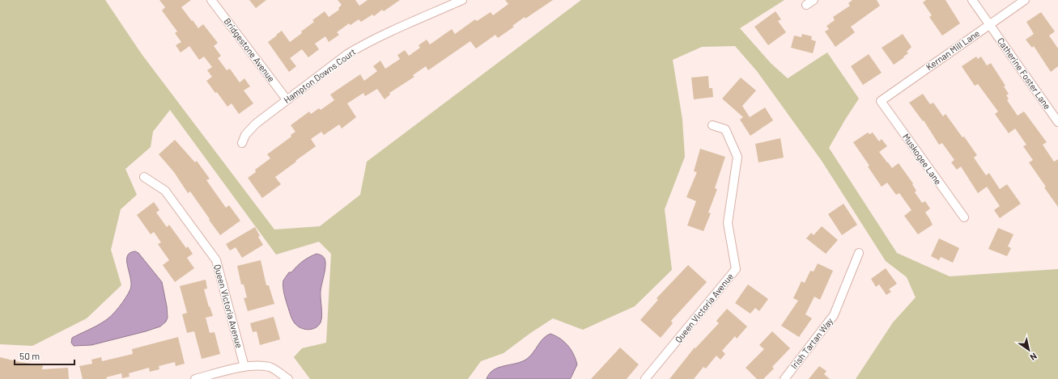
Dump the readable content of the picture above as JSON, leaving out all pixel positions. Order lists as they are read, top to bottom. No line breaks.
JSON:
{"streets":{"street":["Bridgestone Avenue","Kernan Mill Lane","Catherine Foster Lane","Hampton Downs Court","Muskogee Lane","Queen Victoria Avenue","Irish Tartan Way"]},"crossings":[["Bridgestone Avenue","Hampton Downs Court"],["Kernan Mill Lane","Catherine Foster Lane"],["Kernan Mill Lane","Muskogee Lane"]],"scale_bar":"50 m","north":"bottom right"}
